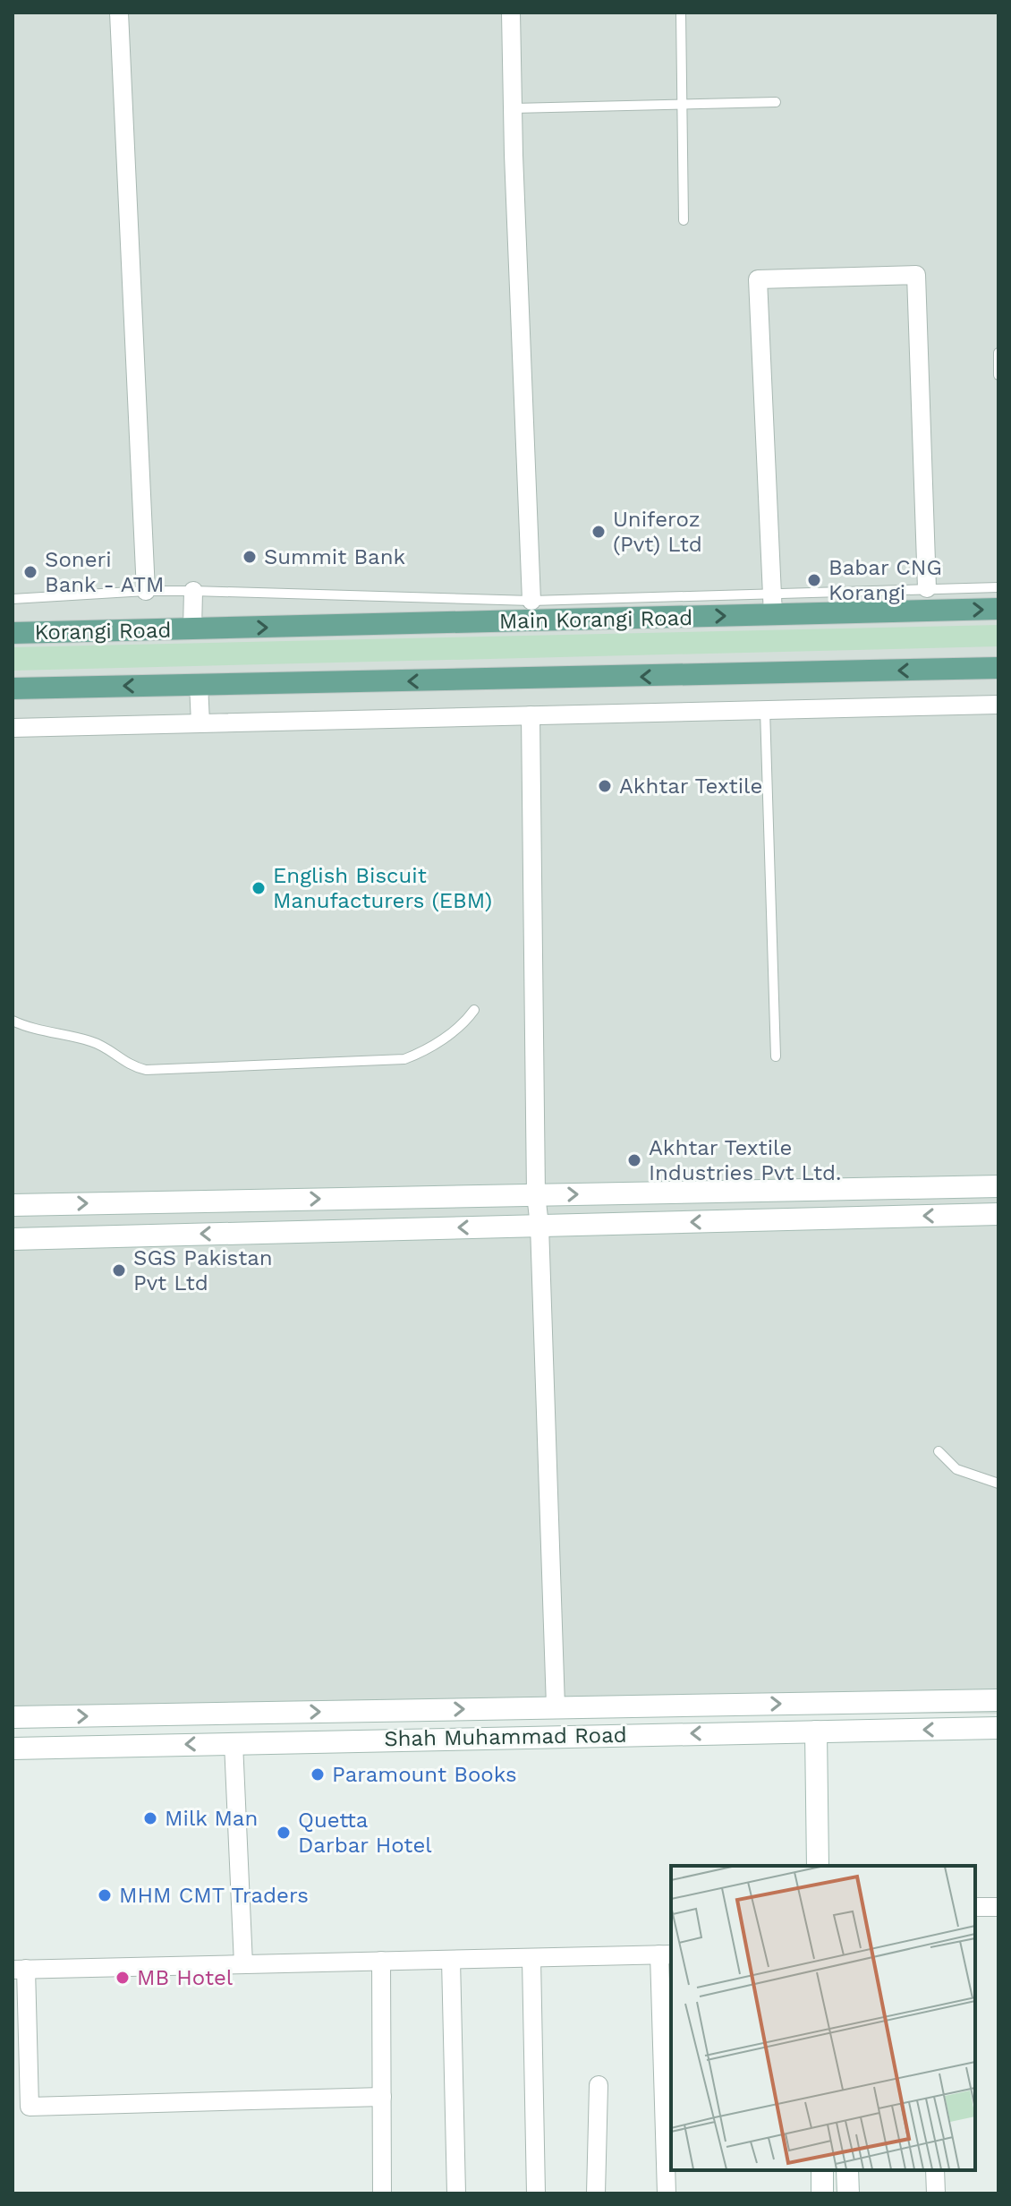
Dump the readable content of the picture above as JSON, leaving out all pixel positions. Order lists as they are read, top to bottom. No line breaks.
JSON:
{"streets":{"main road":["Main Korangi Road","Korangi Road"],"street":["Shah Muhammad Road"]},"crossings":[["Main Korangi Road","Korangi Road"]],"places":["Uniferoz (Pvt) Ltd","Summit Bank","Soneri Bank - ATM","Babar CNG Korangi","Akhtar Textile","English Biscuit Manufacturers (EBM)","Akhtar Textile Industries Pvt Ltd.","SGS Pakistan Pvt Ltd","Paramount Books","Milk Man","Quetta Darbar Hotel","MHM CMT Traders","MB Hotel"]}
